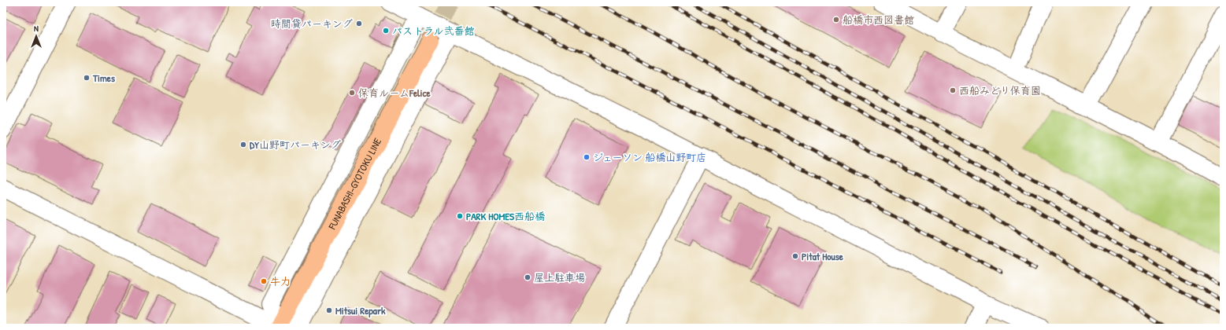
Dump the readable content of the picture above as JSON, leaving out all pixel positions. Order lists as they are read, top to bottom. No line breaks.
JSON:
{"streets":{"main road":["FUNABASHI-GYOTOKU LINE"]},"places":["船橋市西図書館","時間貸パーキング","パストラル弐番館","Times","西船みどり保育園","保育ルームFelice","DY山野町パーキング","ジェーソン 船橋山野町店","PARK HOMES西船橋","Pitat House","屋上駐車場","牛力","Mitsui Repark"],"north":"top"}
